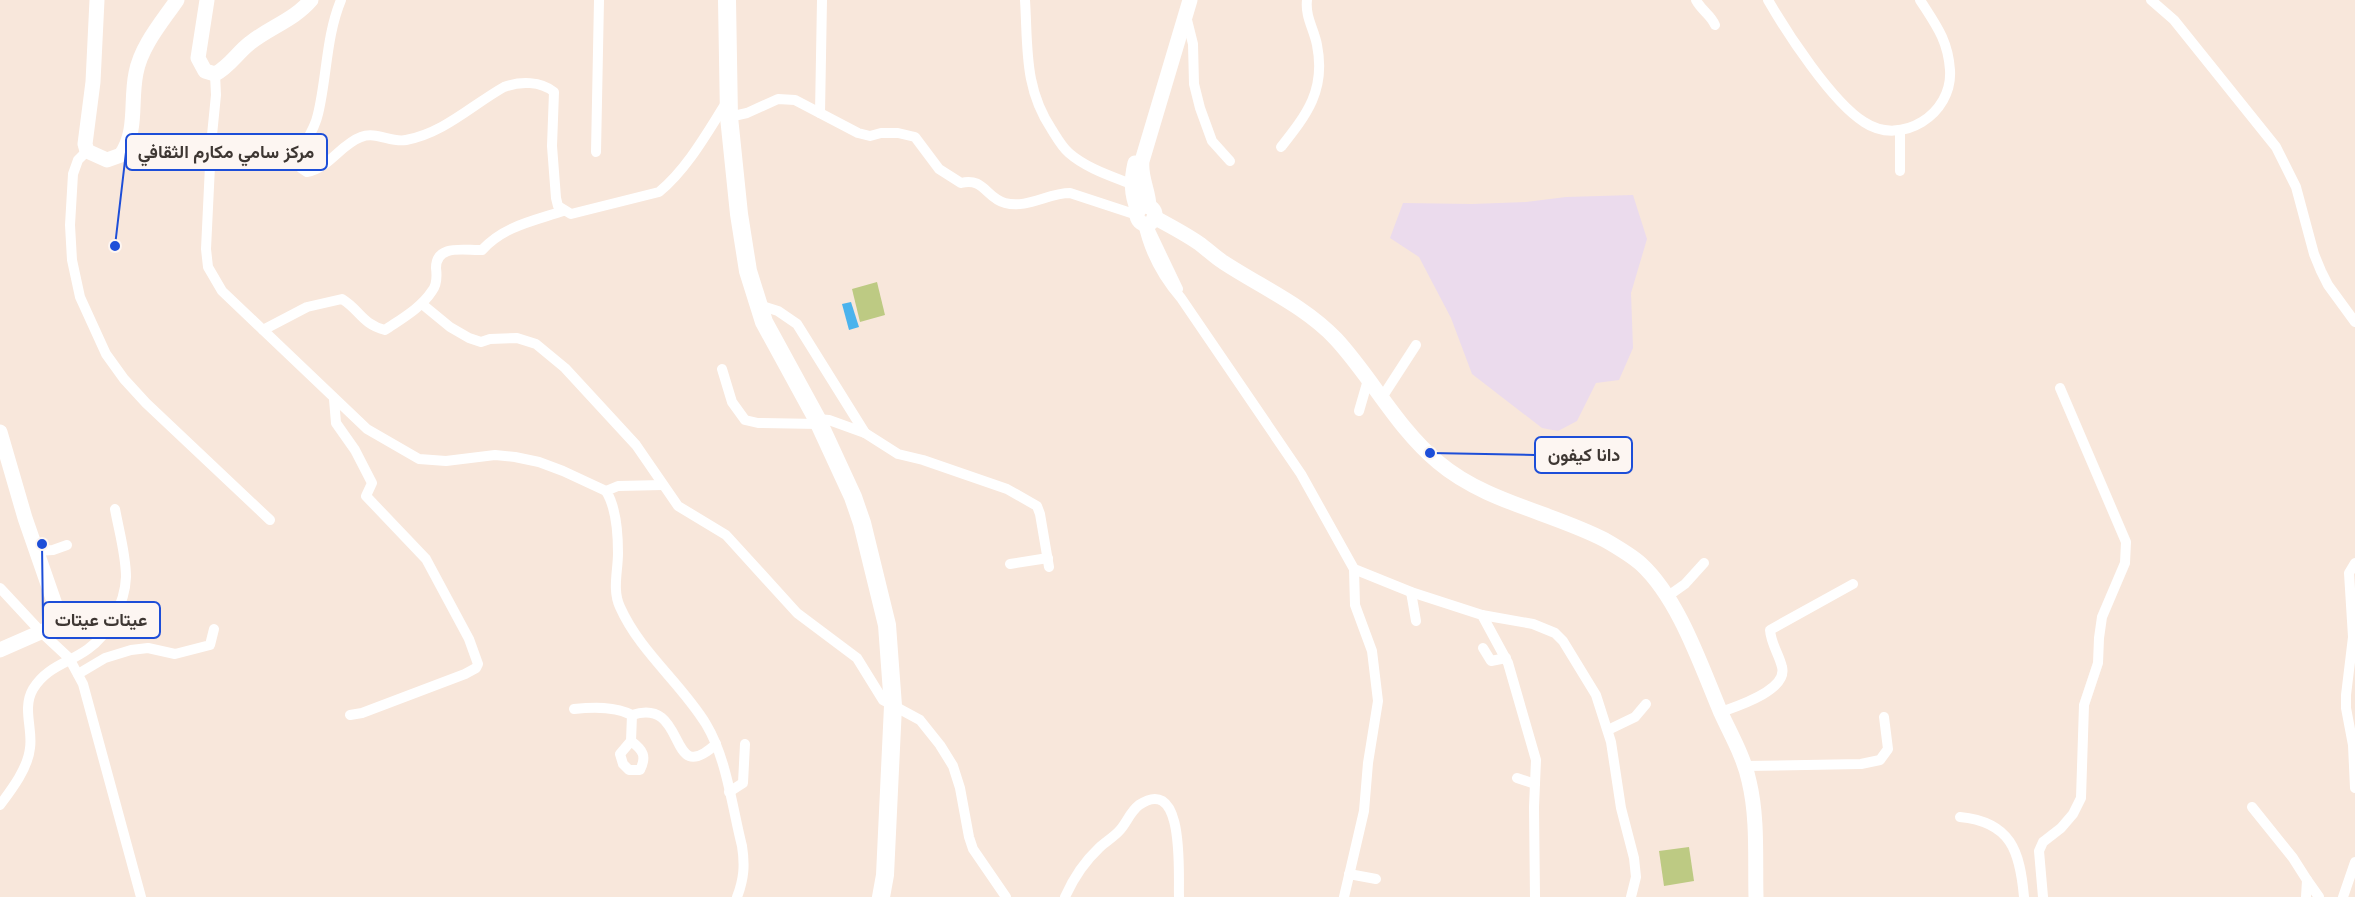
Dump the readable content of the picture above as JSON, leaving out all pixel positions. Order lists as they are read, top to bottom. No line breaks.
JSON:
{"places":["مركز سامي مكارم الثقافي","دانا كيفون","عيتات عيتات"]}
